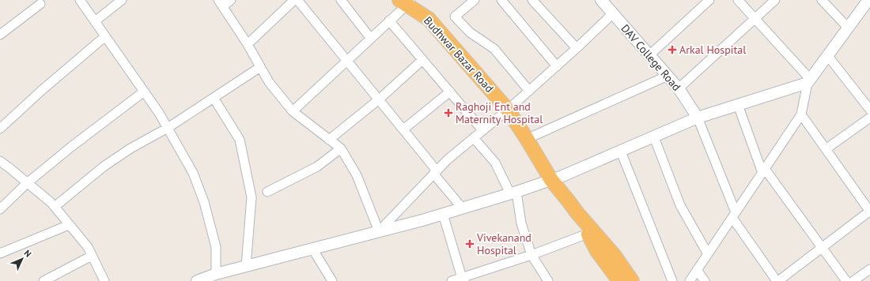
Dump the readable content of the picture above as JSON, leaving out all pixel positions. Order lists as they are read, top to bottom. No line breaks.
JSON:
{"streets":{"highway":["Budhwar Bazar Road"],"street":["DAV College Road"]},"places":{"health":["Arkal Hospital","Raghoji Ent and Maternity Hospital","Vivekanand Hospital"]},"north":"top right"}
